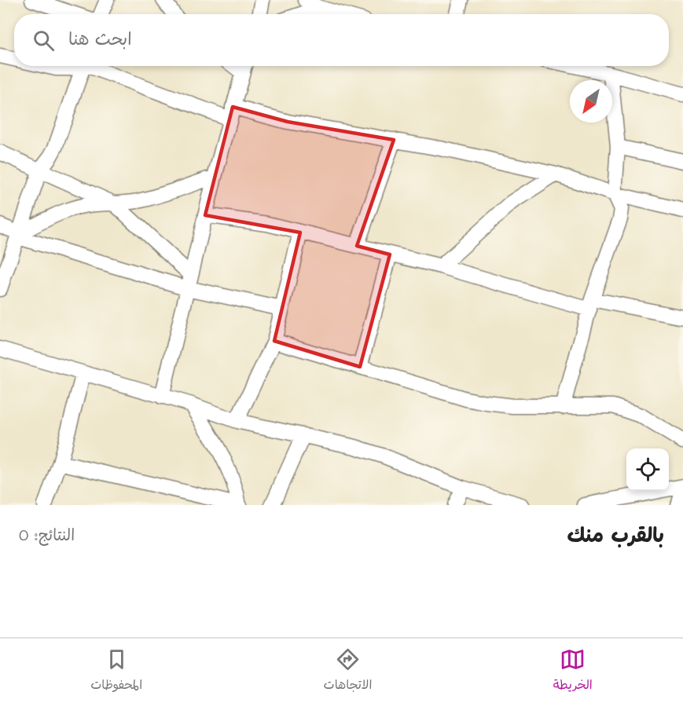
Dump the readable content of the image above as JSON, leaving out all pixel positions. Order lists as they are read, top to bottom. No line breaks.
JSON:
{"north":"bottom left","page":{"search":"ابحث هنا","heading":["بالقرب منك","النتائج: 0"],"nav":["الخريطة","الاتجاهات","المحفوظات"]}}
